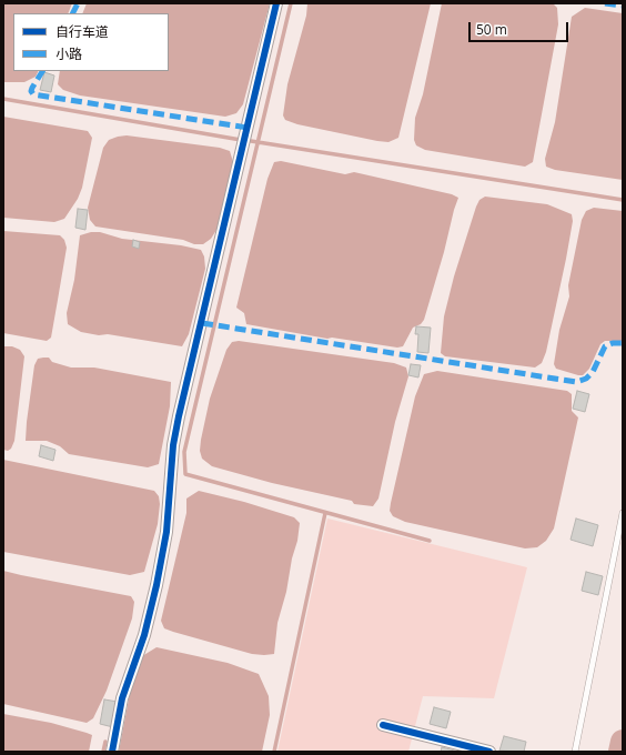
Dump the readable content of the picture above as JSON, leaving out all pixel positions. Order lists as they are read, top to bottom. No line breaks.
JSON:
{"legend":["自行车道","小路"],"scale_bar":"50 m"}
